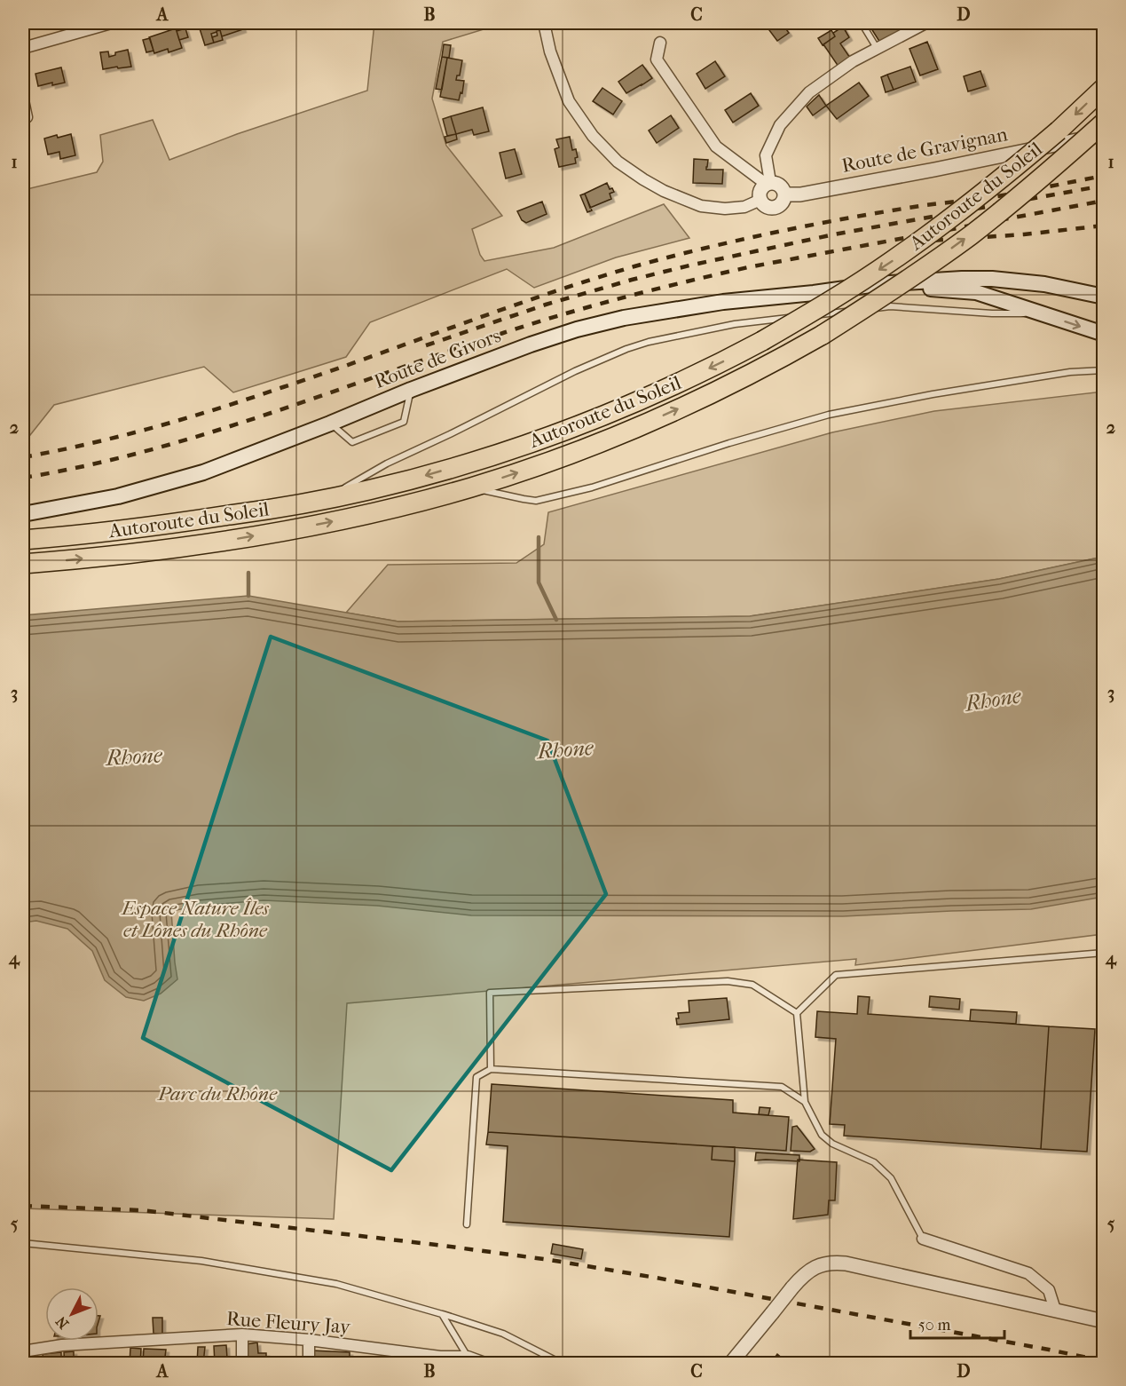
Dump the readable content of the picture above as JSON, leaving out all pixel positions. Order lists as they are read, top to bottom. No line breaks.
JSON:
{"streets":{"highway":["Autoroute du Soleil"],"main road":["Route de Givors"],"street":["Route de Gravignan","Rue Fleury Jay"]},"water":["Rhone"],"parks":["Espace Nature Îles et Lônes du Rhône","Parc du Rhône"],"scale_bar":"50 m","north":"bottom left","grid":{"columns":["A","B","C","D"],"rows":["1","2","3","4","5"]}}
